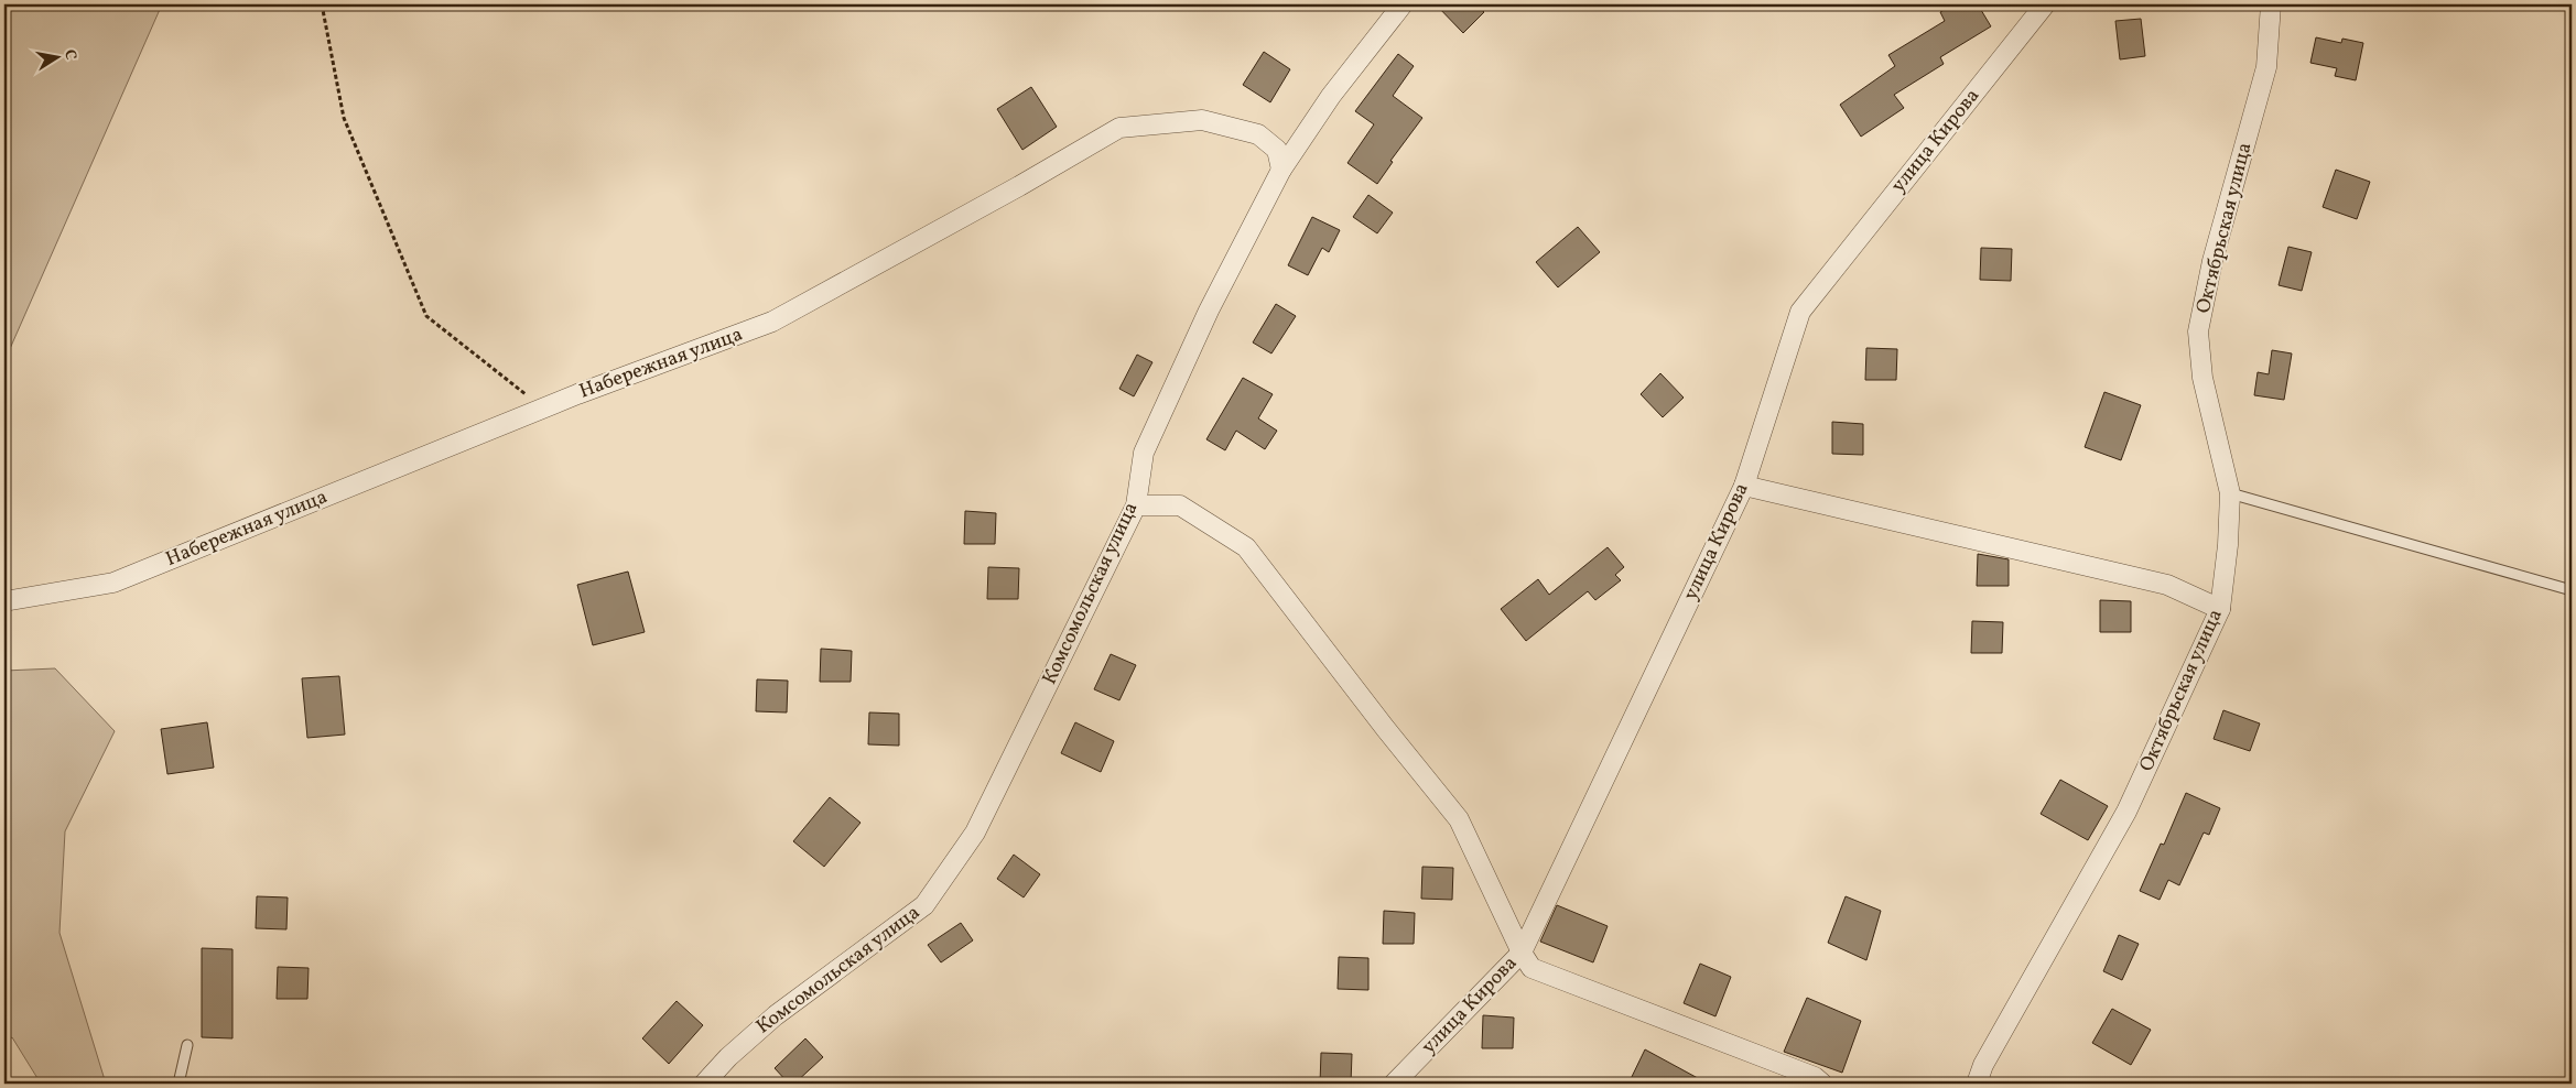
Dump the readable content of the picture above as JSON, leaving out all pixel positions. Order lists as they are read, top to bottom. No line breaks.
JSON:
{"streets":{"street":["улица Кирова","Октябрьская улица","Набережная улица","Комсомольская улица"]},"crossings":[["Набережная улица","Комсомольская улица"]],"north":"right"}
